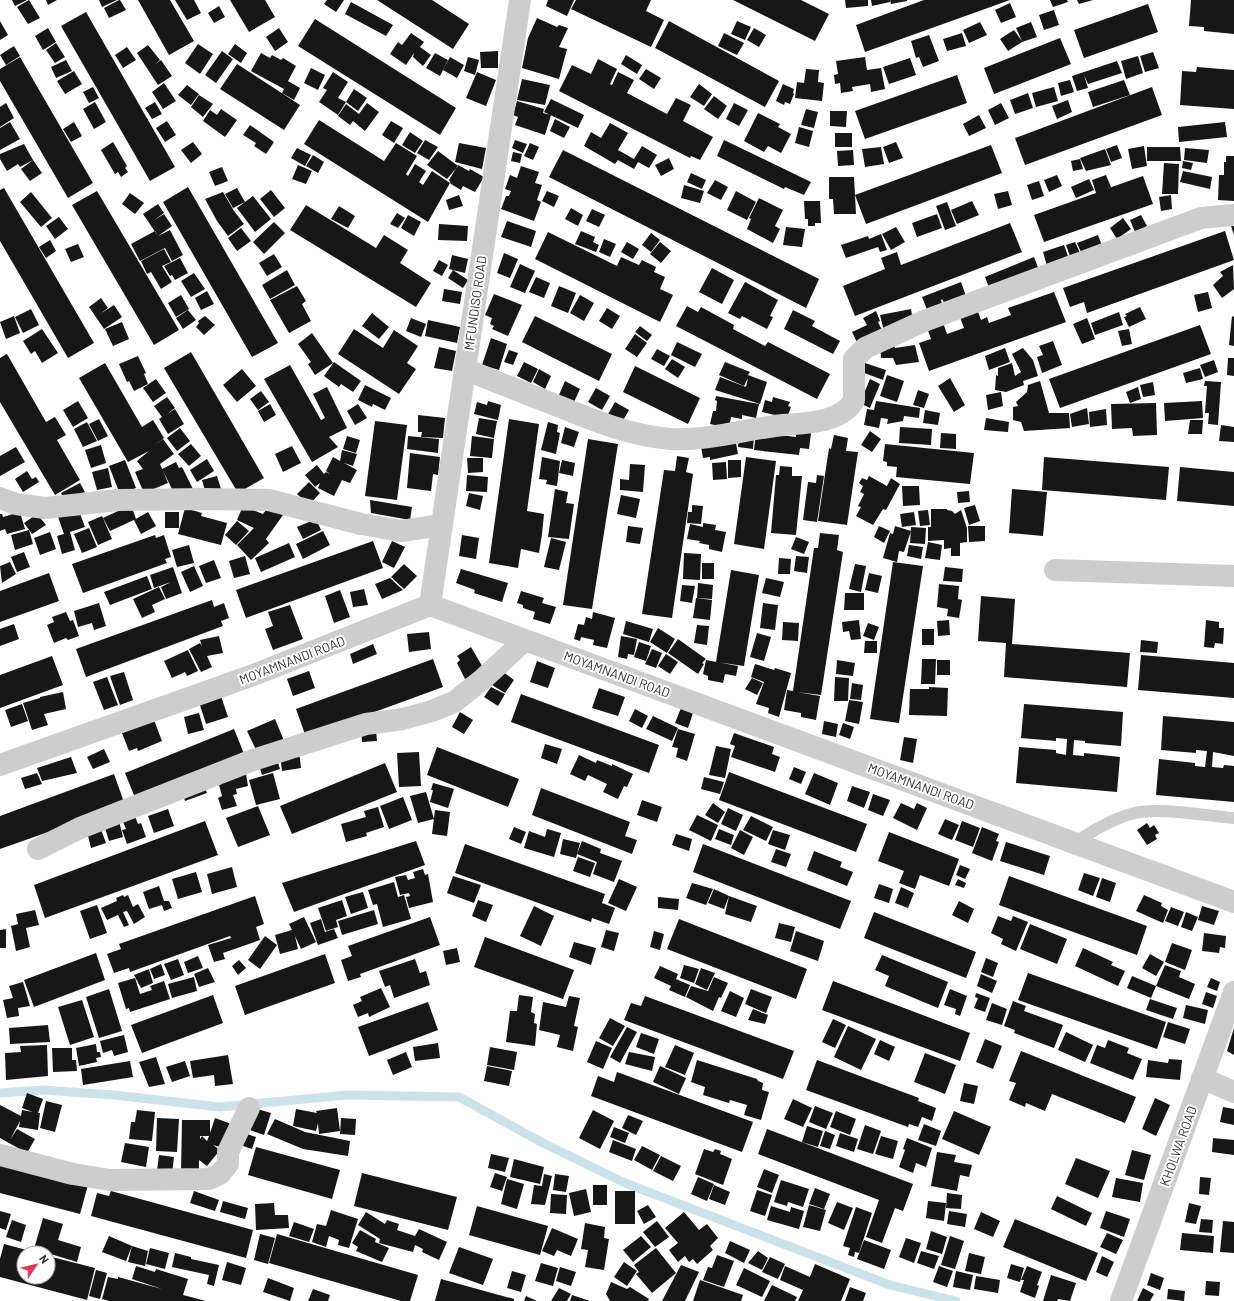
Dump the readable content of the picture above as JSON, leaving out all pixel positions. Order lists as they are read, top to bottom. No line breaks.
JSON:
{"streets":{"street":["MFUNDISO ROAD","MOYAMNANDI ROAD","KHOLWA ROAD"]},"crossings":[["MFUNDISO ROAD","MOYAMNANDI ROAD"]],"north":"top right"}
